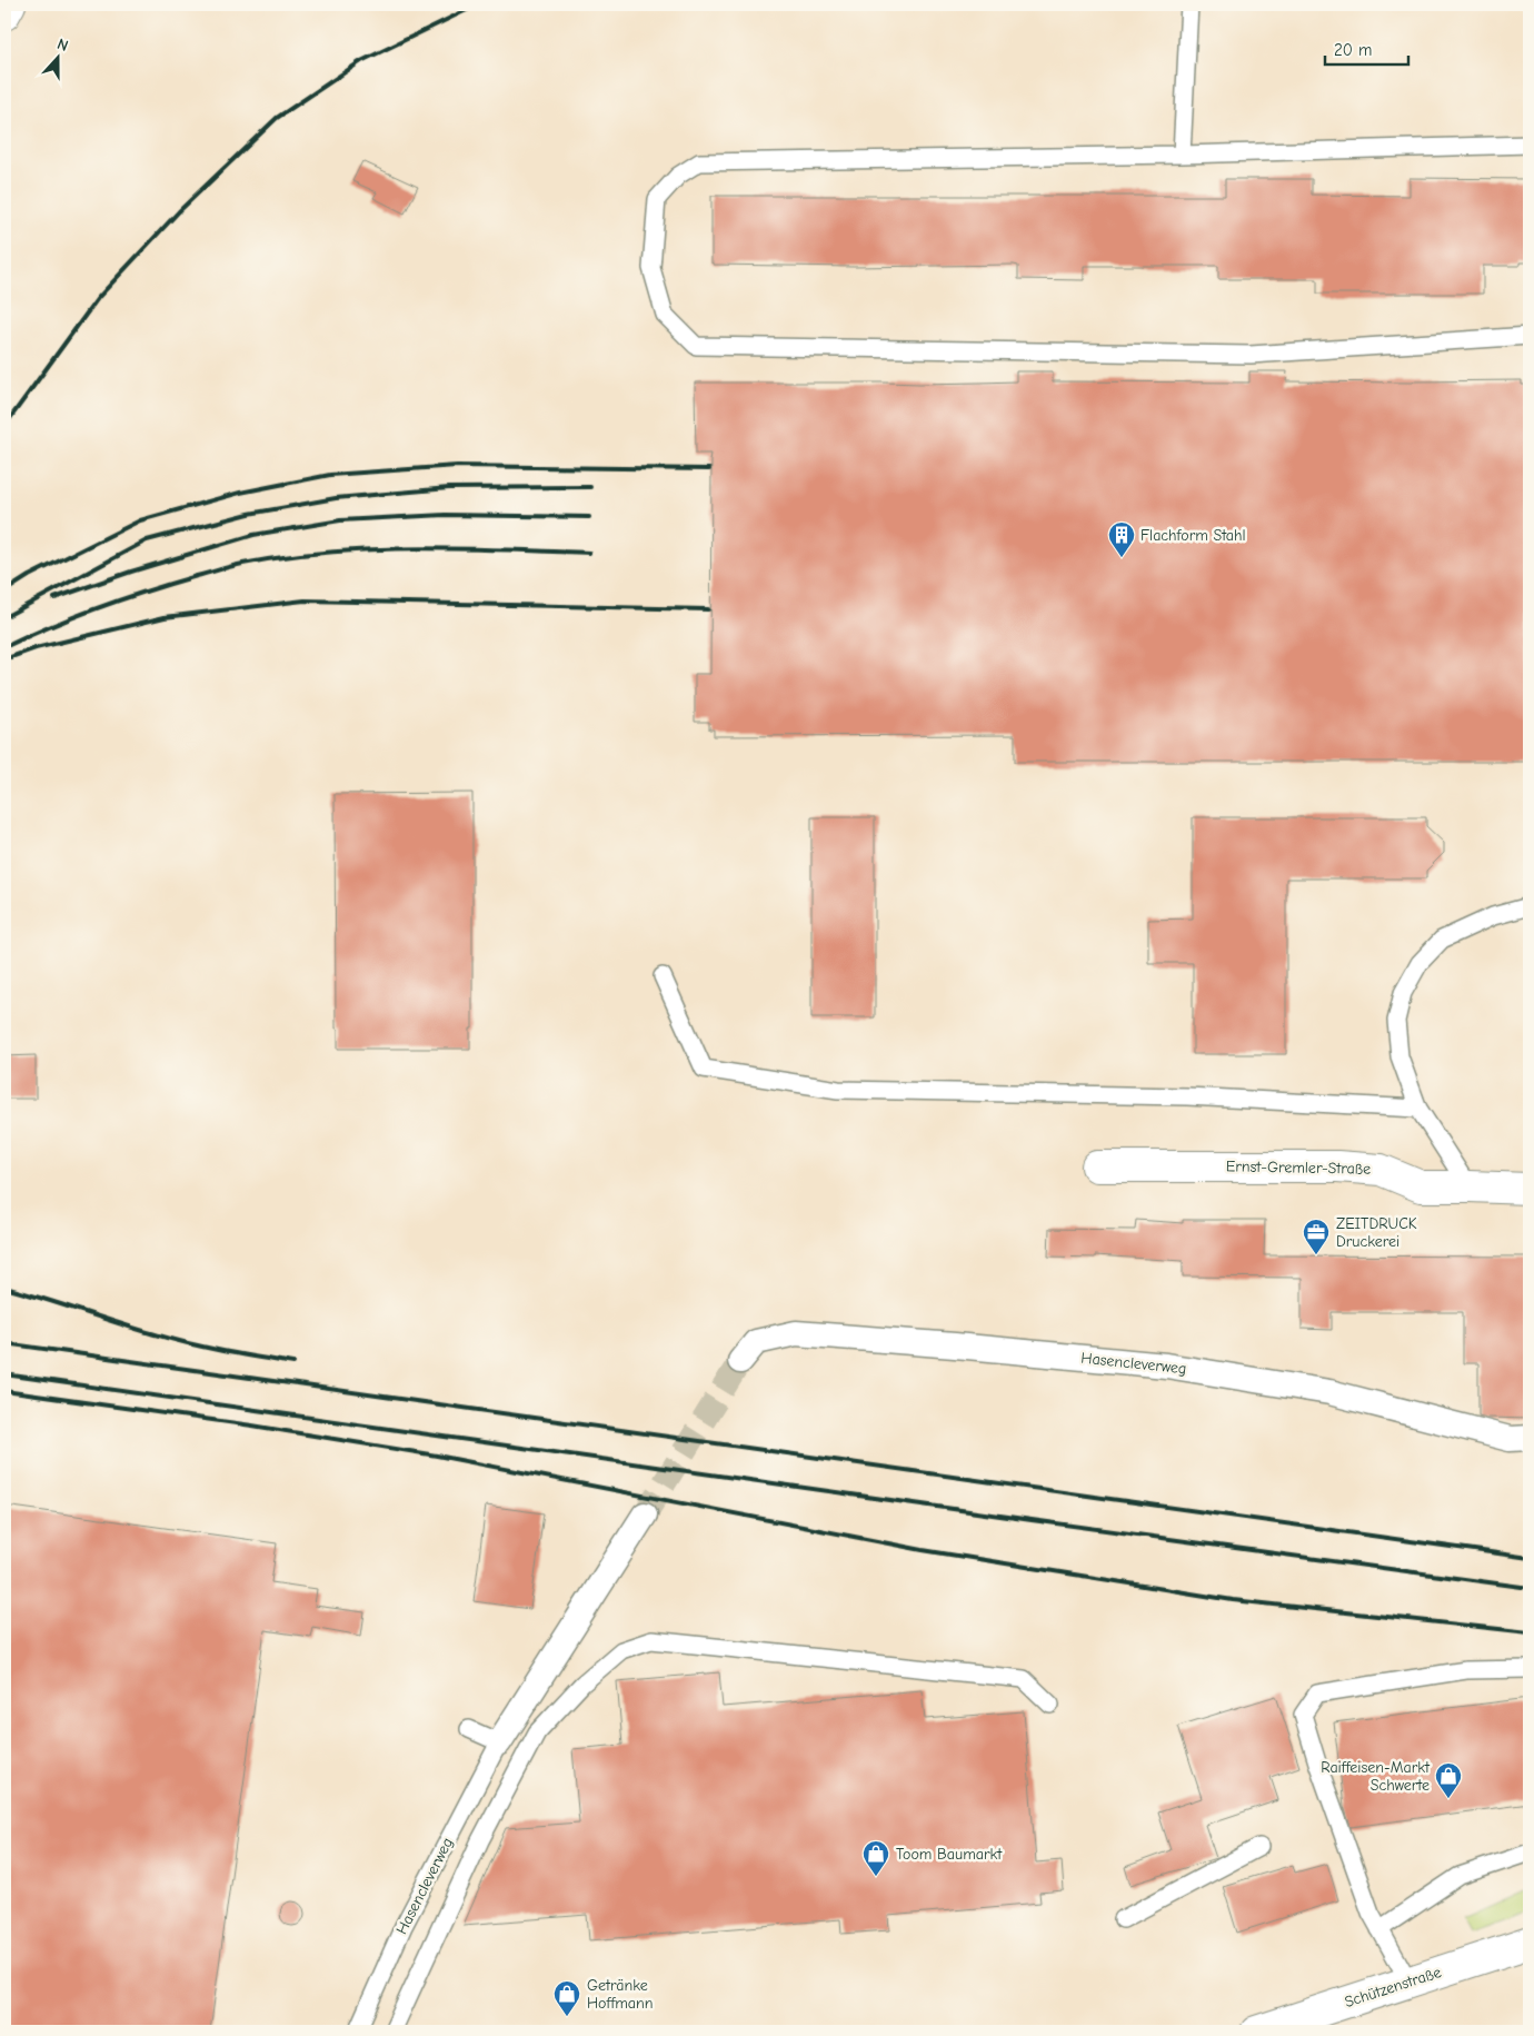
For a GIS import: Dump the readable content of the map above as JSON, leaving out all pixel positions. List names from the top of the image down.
{
  "streets": {
    "street": ["Ernst-Gremler-Straße", "Hasencleverweg", "Schützenstraße"]
  },
  "places": {
    "building": ["Flachform Stahl"],
    "office": ["ZEITDRUCK Druckerei"],
    "shop": ["Raiffeisen-Markt Schwerte", "Toom Baumarkt", "Getränke Hoffmann"]
  },
  "scale_bar": "20 m",
  "north": "top"
}
